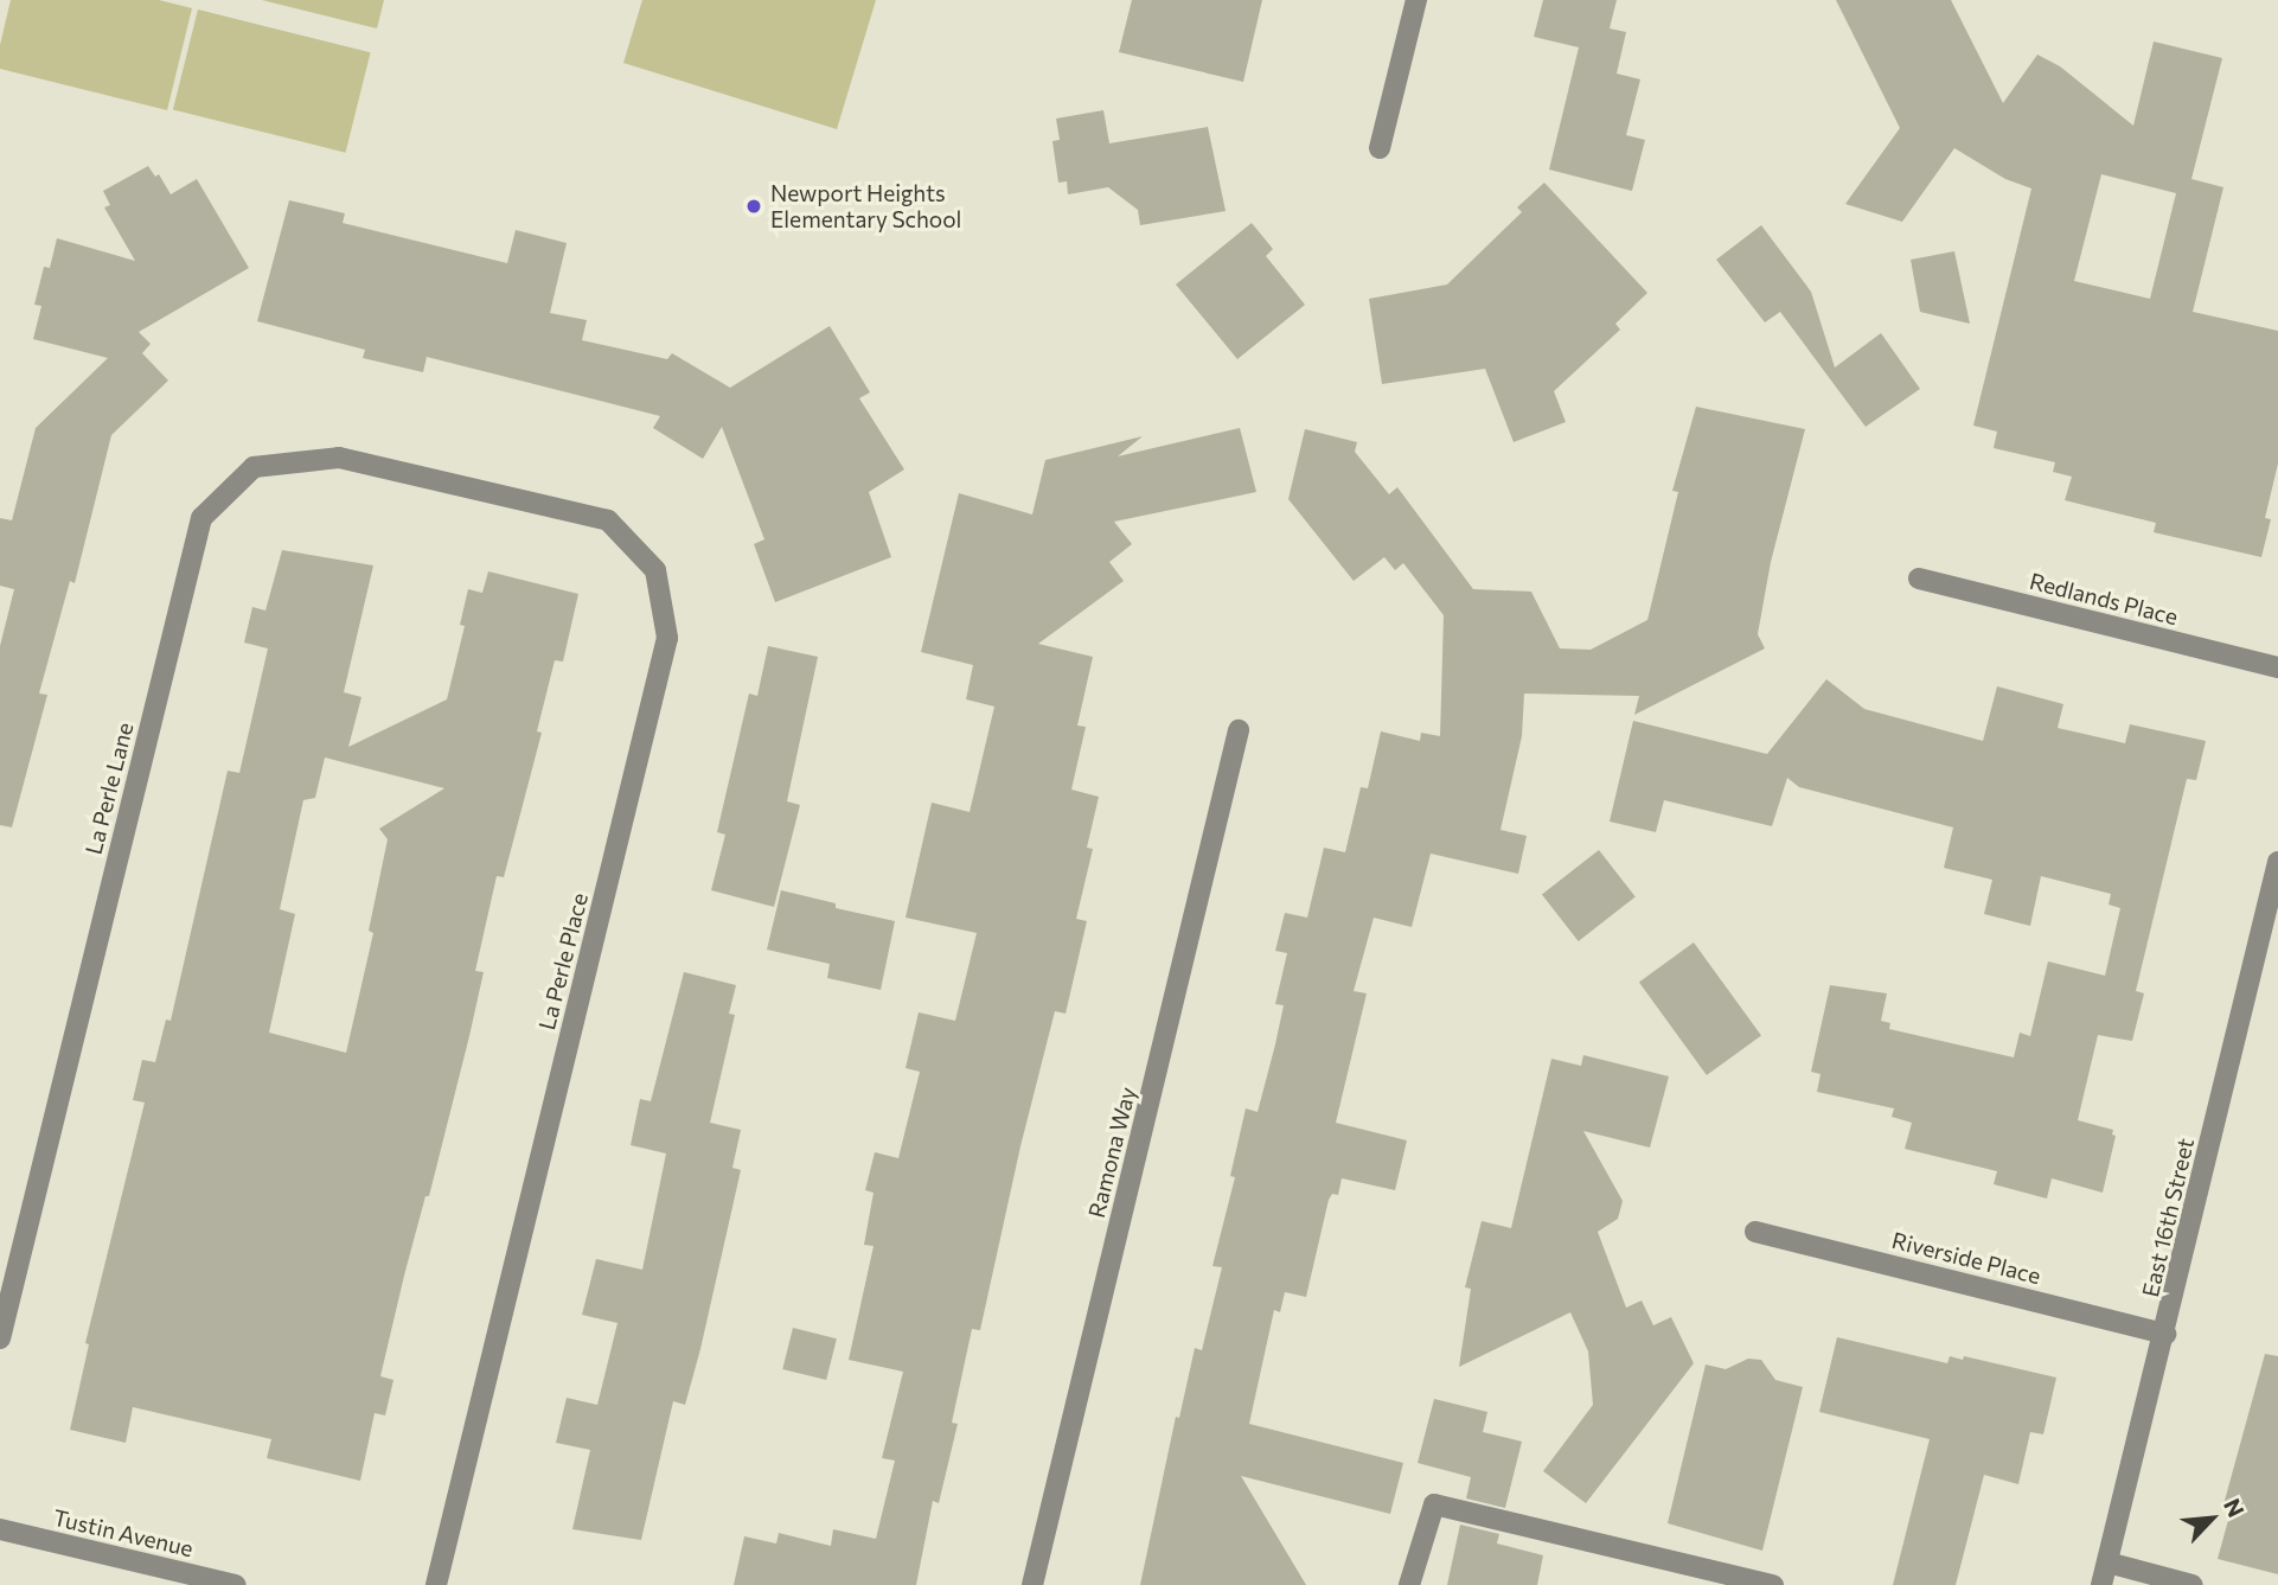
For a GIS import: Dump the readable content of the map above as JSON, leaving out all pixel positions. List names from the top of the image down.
{
  "streets": {
    "street": [
      "Redlands Place",
      "La Perle Lane",
      "La Perle Place",
      "Ramona Way",
      "East 16th Street",
      "Riverside Place",
      "Tustin Avenue"
    ]
  },
  "crossings": [
    ["La Perle Lane", "La Perle Place"],
    ["East 16th Street", "Riverside Place"]
  ],
  "places": ["Newport Heights Elementary School"],
  "north": "top right"
}
